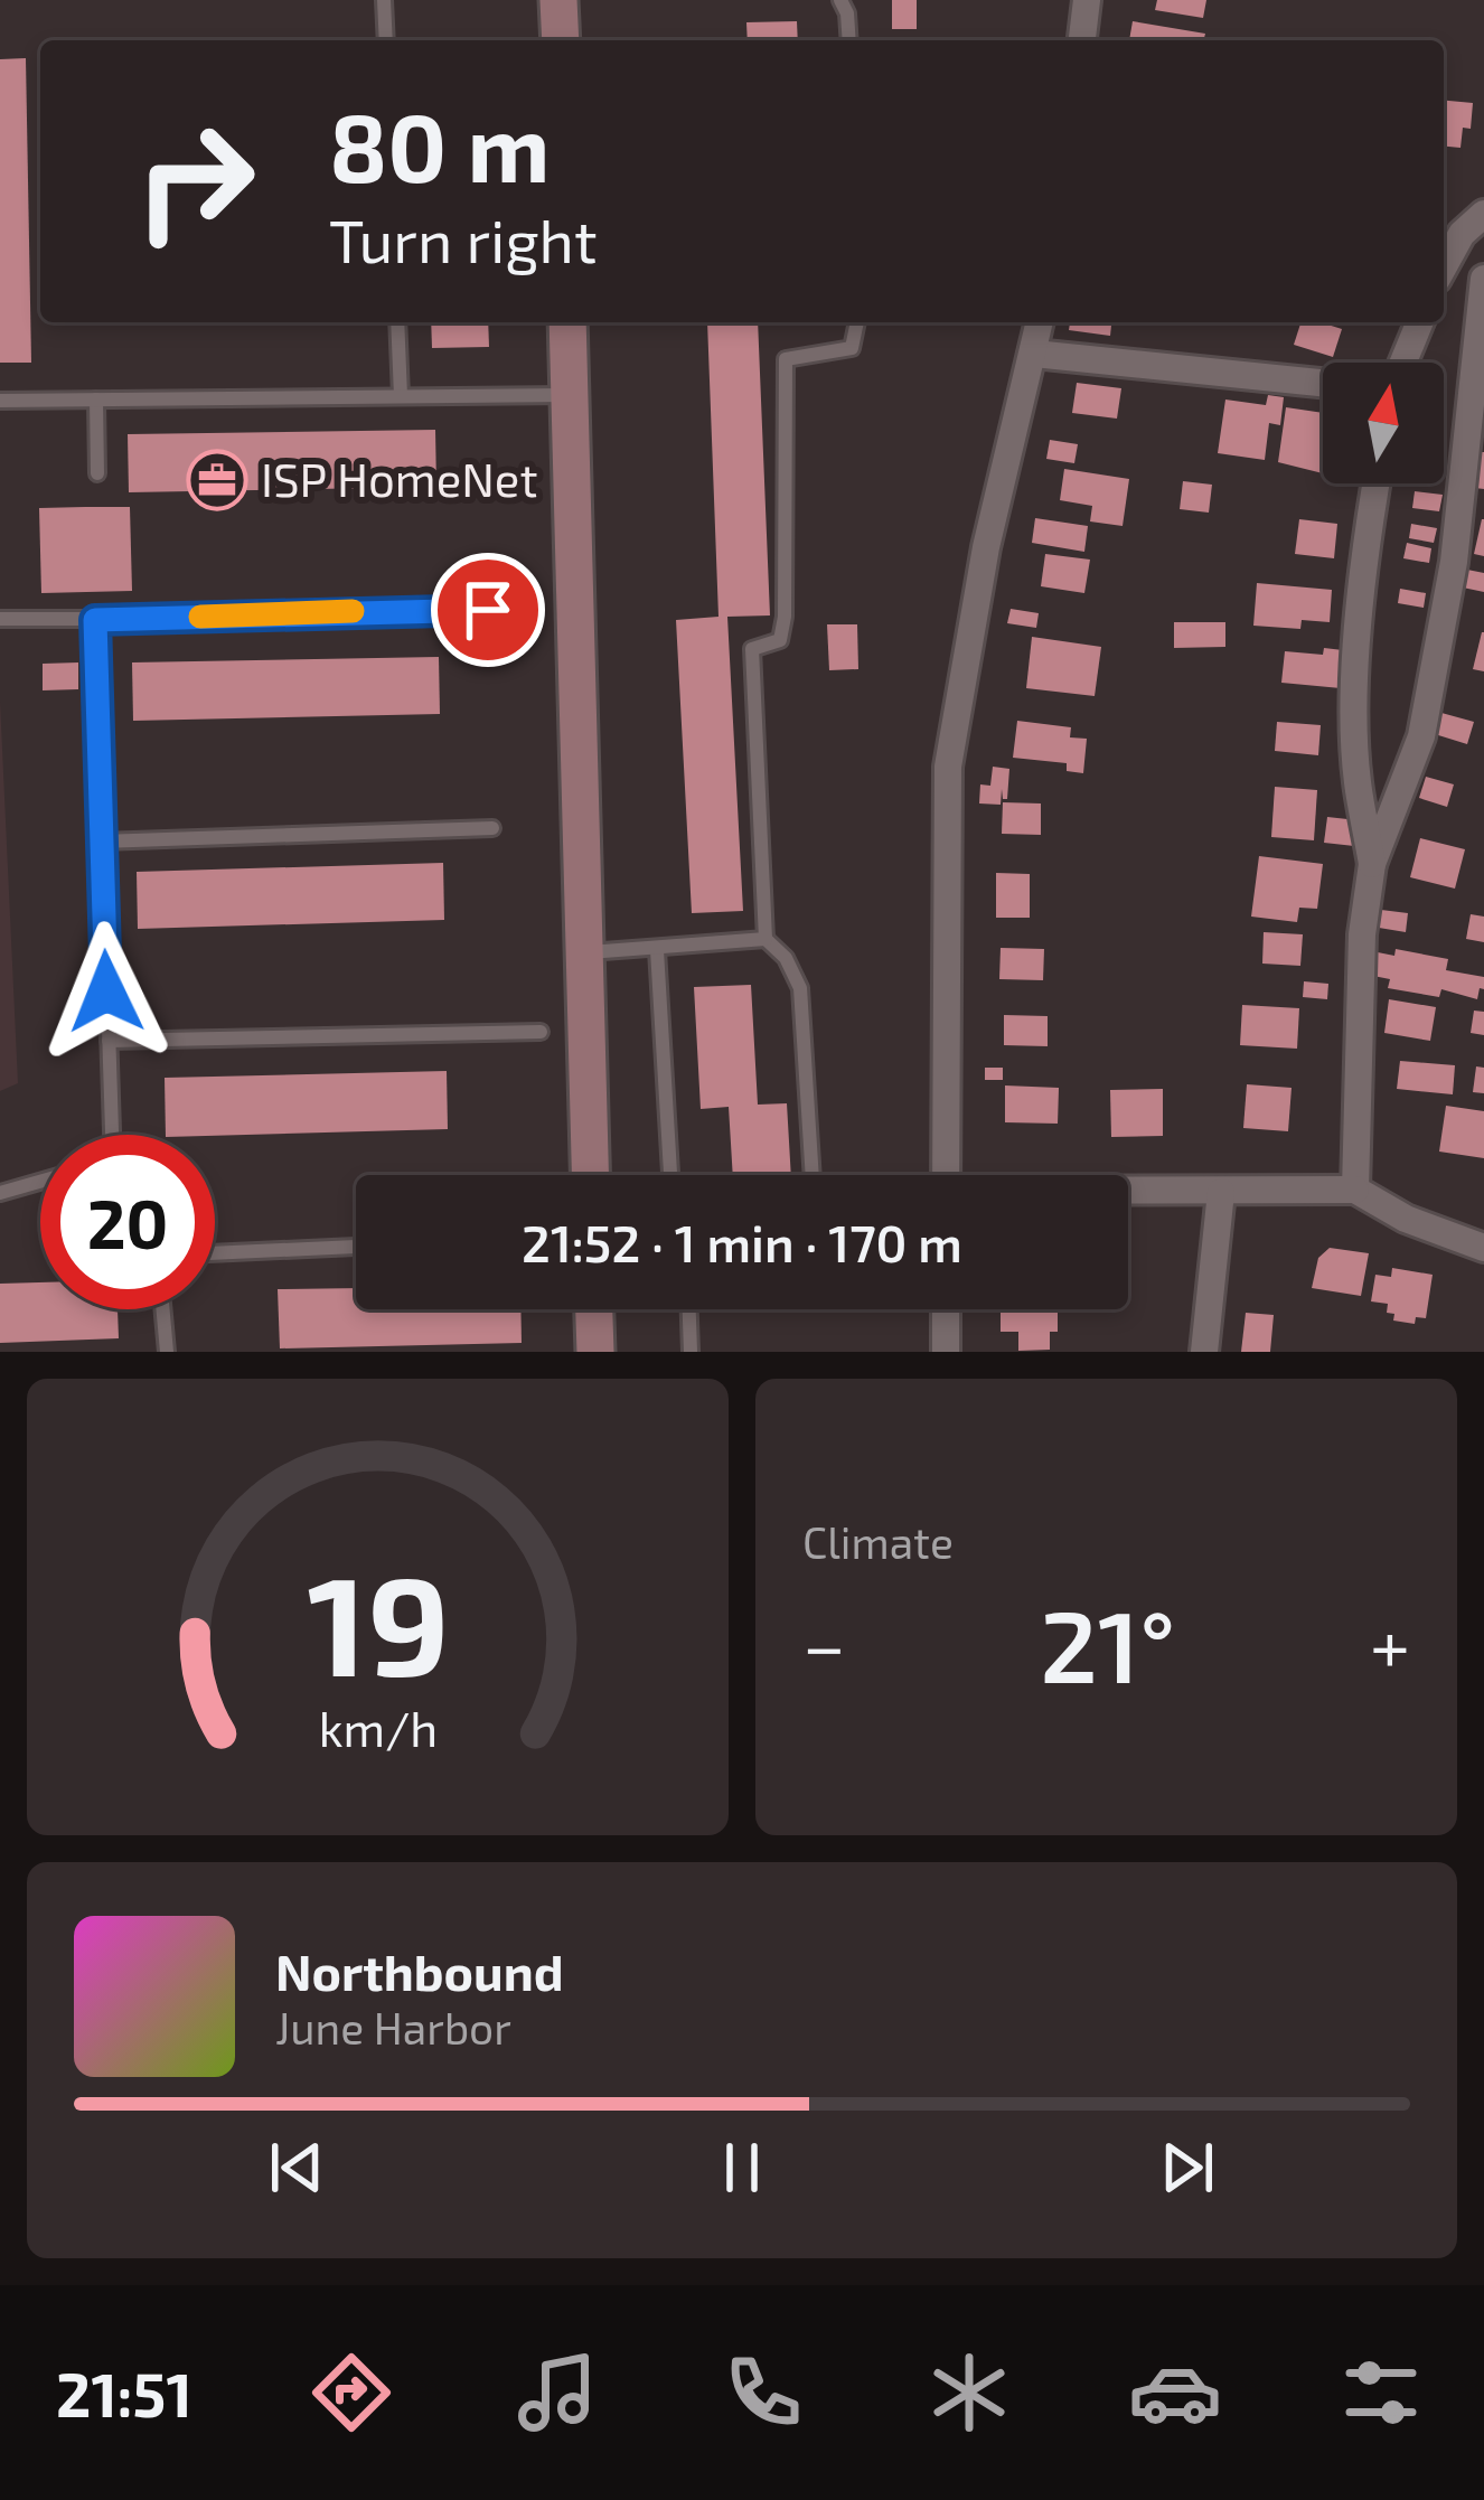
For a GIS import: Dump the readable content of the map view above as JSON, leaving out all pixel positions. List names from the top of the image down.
{
  "places": {
    "office": ["ISP HomeNet"]
  },
  "north": "top",
  "page": {
    "turn": ["80 m", "Turn right"],
    "limit": "20",
    "trip": "21:52 · 1 min · 170 m",
    "tile": "Climate",
    "heat": ["−", "21°", "+"],
    "song": ["Northbound", "June Harbor"],
    "tabs": "21:51",
    "gauge": ["19", "km/h"]
  }
}
